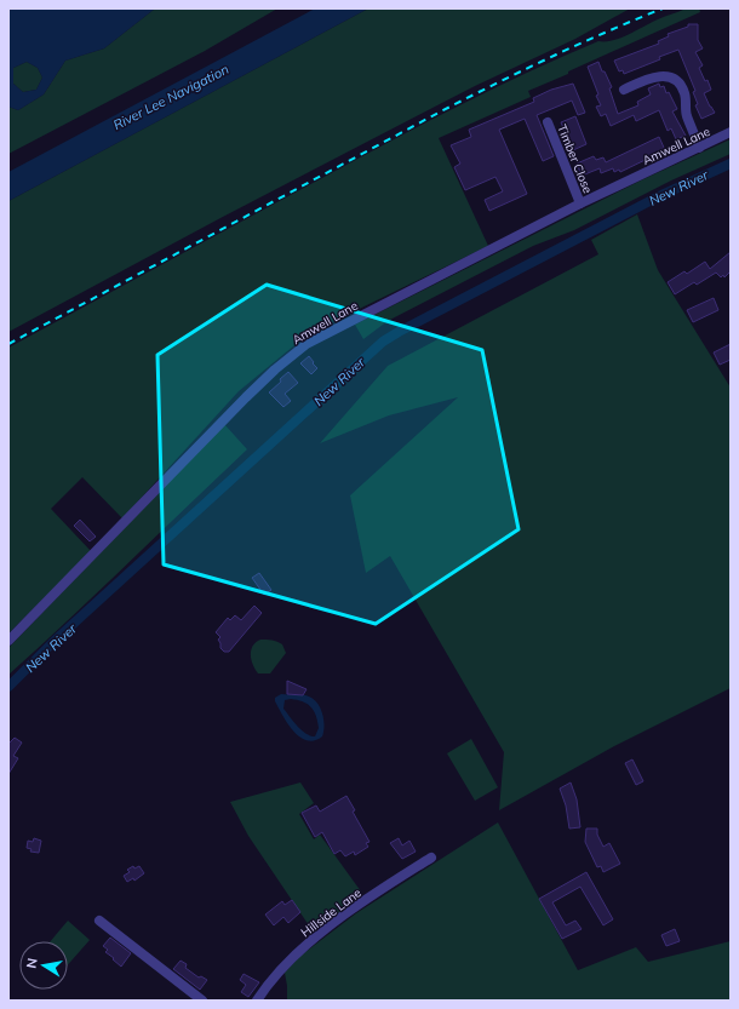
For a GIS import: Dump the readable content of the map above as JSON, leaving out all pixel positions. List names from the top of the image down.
{
  "streets": {
    "street": ["Amwell Lane", "Timber Close", "Hillside Lane"]
  },
  "crossings": [
    ["Amwell Lane", "Timber Close"]
  ],
  "water": ["River Lee Navigation", "New River"],
  "north": "left"
}
